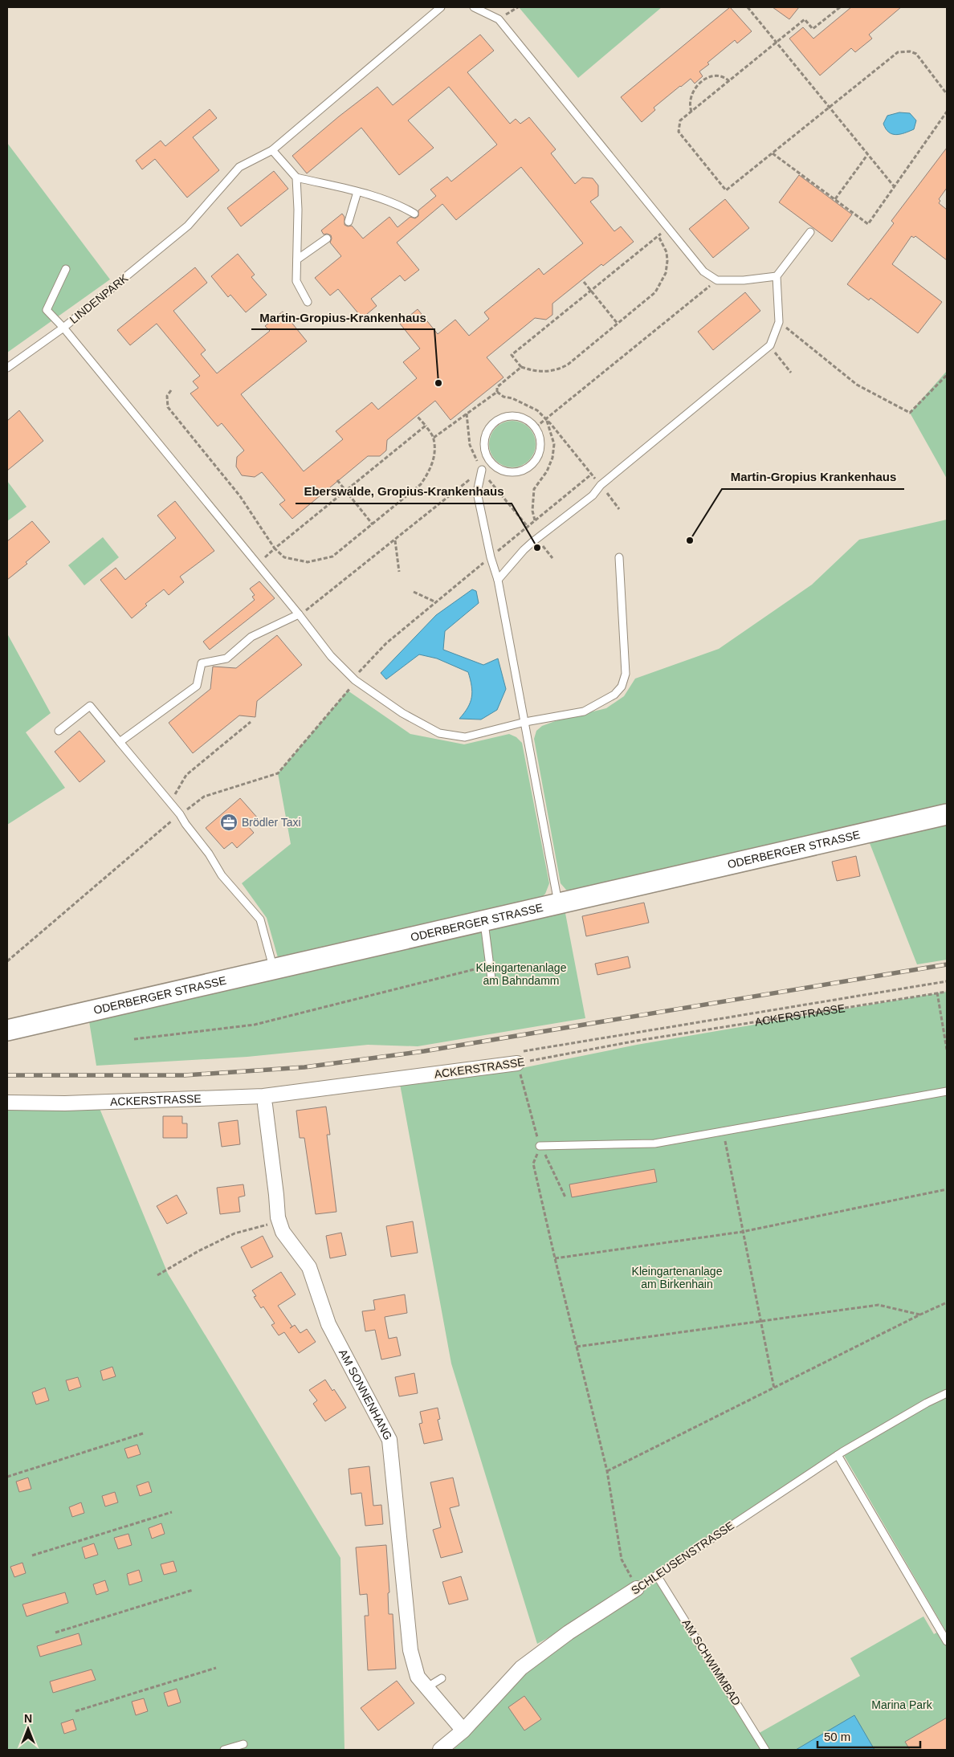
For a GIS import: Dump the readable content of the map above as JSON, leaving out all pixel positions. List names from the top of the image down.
{
  "streets": {
    "main road": ["ODERBERGER STRASSE"],
    "street": ["ACKERSTRASSE", "AM SONNENHANG", "SCHLEUSENSTRASSE"],
    "lane": ["LINDENPARK", "AM SCHWIMMBAD"]
  },
  "crossings": [
    ["AM SONNENHANG", "SCHLEUSENSTRASSE"],
    ["SCHLEUSENSTRASSE", "AM SCHWIMMBAD"]
  ],
  "parks": ["Kleingartenanlage am Bahndamm", "Kleingartenanlage am Birkenhain", "Marina Park"],
  "places": {
    "other": ["Martin-Gropius-Krankenhaus", "Martin-Gropius Krankenhaus", "Eberswalde, Gropius-Krankenhaus"],
    "office": ["Brödler Taxi"]
  },
  "scale_bar": "50 m",
  "north": "top"
}
